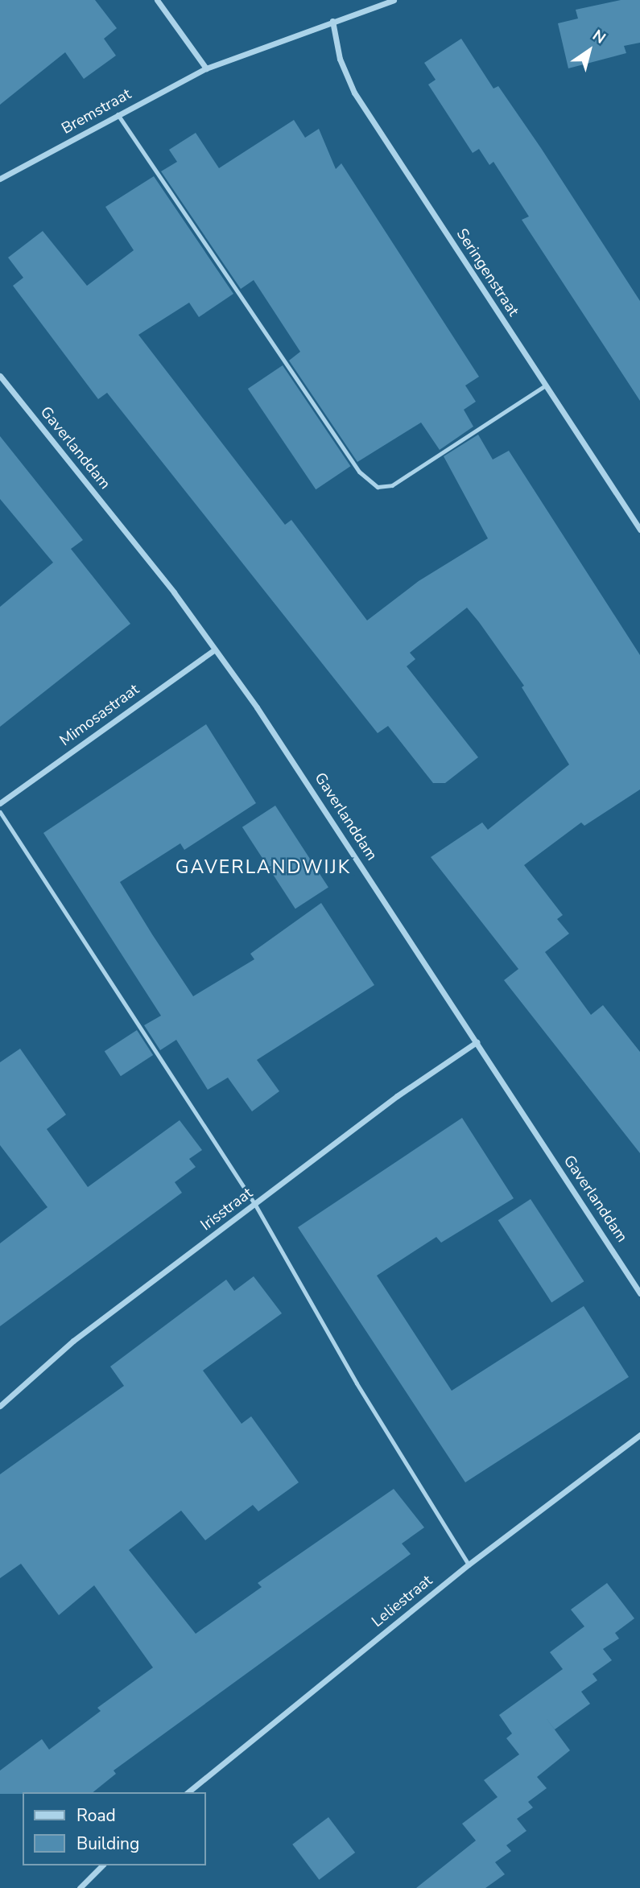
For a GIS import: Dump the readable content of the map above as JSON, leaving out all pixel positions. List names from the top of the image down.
{
  "streets": {
    "street": [
      "Bremstraat",
      "Seringenstraat",
      "Gaverlanddam",
      "Mimosastraat",
      "Irisstraat",
      "Leliestraat"
    ]
  },
  "crossings": [
    ["Bremstraat", "Seringenstraat"],
    ["Gaverlanddam", "Mimosastraat"],
    ["Gaverlanddam", "Irisstraat"]
  ],
  "districts": ["GAVERLANDWIJK"],
  "legend": ["Road", "Building"],
  "north": "top right"
}
